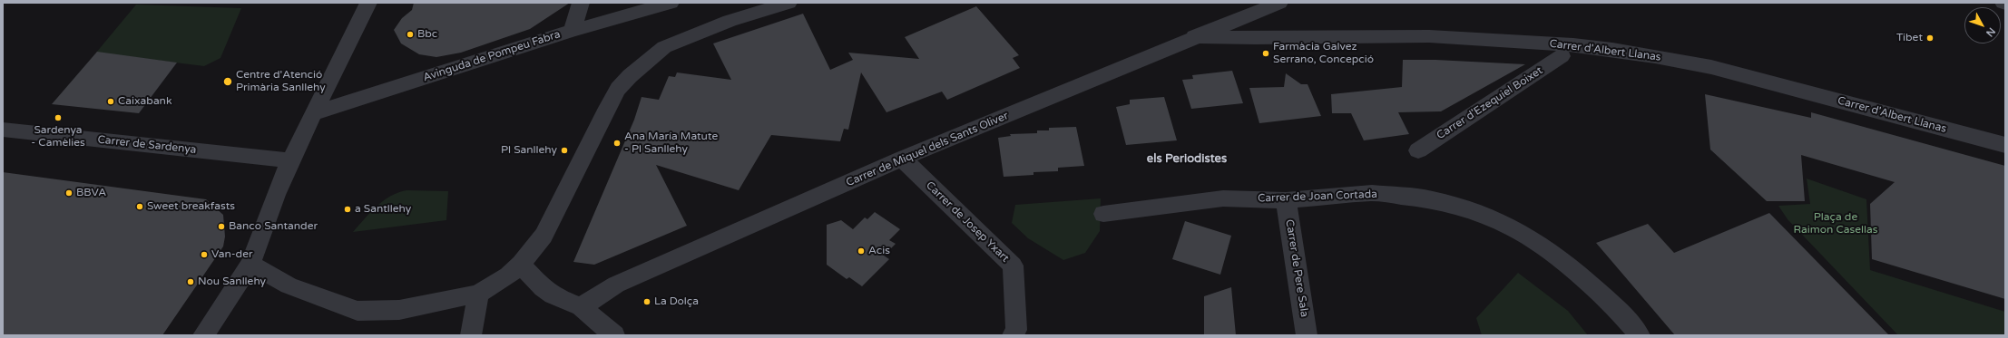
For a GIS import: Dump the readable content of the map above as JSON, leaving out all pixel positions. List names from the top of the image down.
{
  "streets": {
    "street": [
      "Carrer d'Albert Llanas",
      "Avinguda de Pompeu Fabra",
      "Carrer d'Ezequiel Boixet",
      "Carrer de Sardenya",
      "Carrer de Miquel dels Sants Oliver",
      "Carrer de Joan Cortada",
      "Carrer de Josep Yxart",
      "Carrer de Pere Sala"
    ]
  },
  "crossings": [
    ["Carrer d'Albert Llanas", "Carrer de Miquel dels Sants Oliver"],
    ["Carrer de Miquel dels Sants Oliver", "Carrer de Josep Yxart"],
    ["Carrer de Joan Cortada", "Carrer de Pere Sala"]
  ],
  "districts": ["els Periodistes"],
  "parks": ["Plaça de Raimon Casellas"],
  "places": [
    "Bbc",
    "Tibet",
    "Farmàcia Galvez Serrano, Concepció",
    "Centre d'Atenció Primària Sanllehy",
    "Caixabank",
    "Sardenya - Camèlies",
    "Ana María Matute - Pl Sanllehy",
    "Pl Sanllehy",
    "BBVA",
    "Sweet breakfasts",
    "a Santllehy",
    "Banco Santander",
    "Acis",
    "Van-der",
    "Nou Sanllehy",
    "La Dolça"
  ],
  "north": "bottom right"
}
